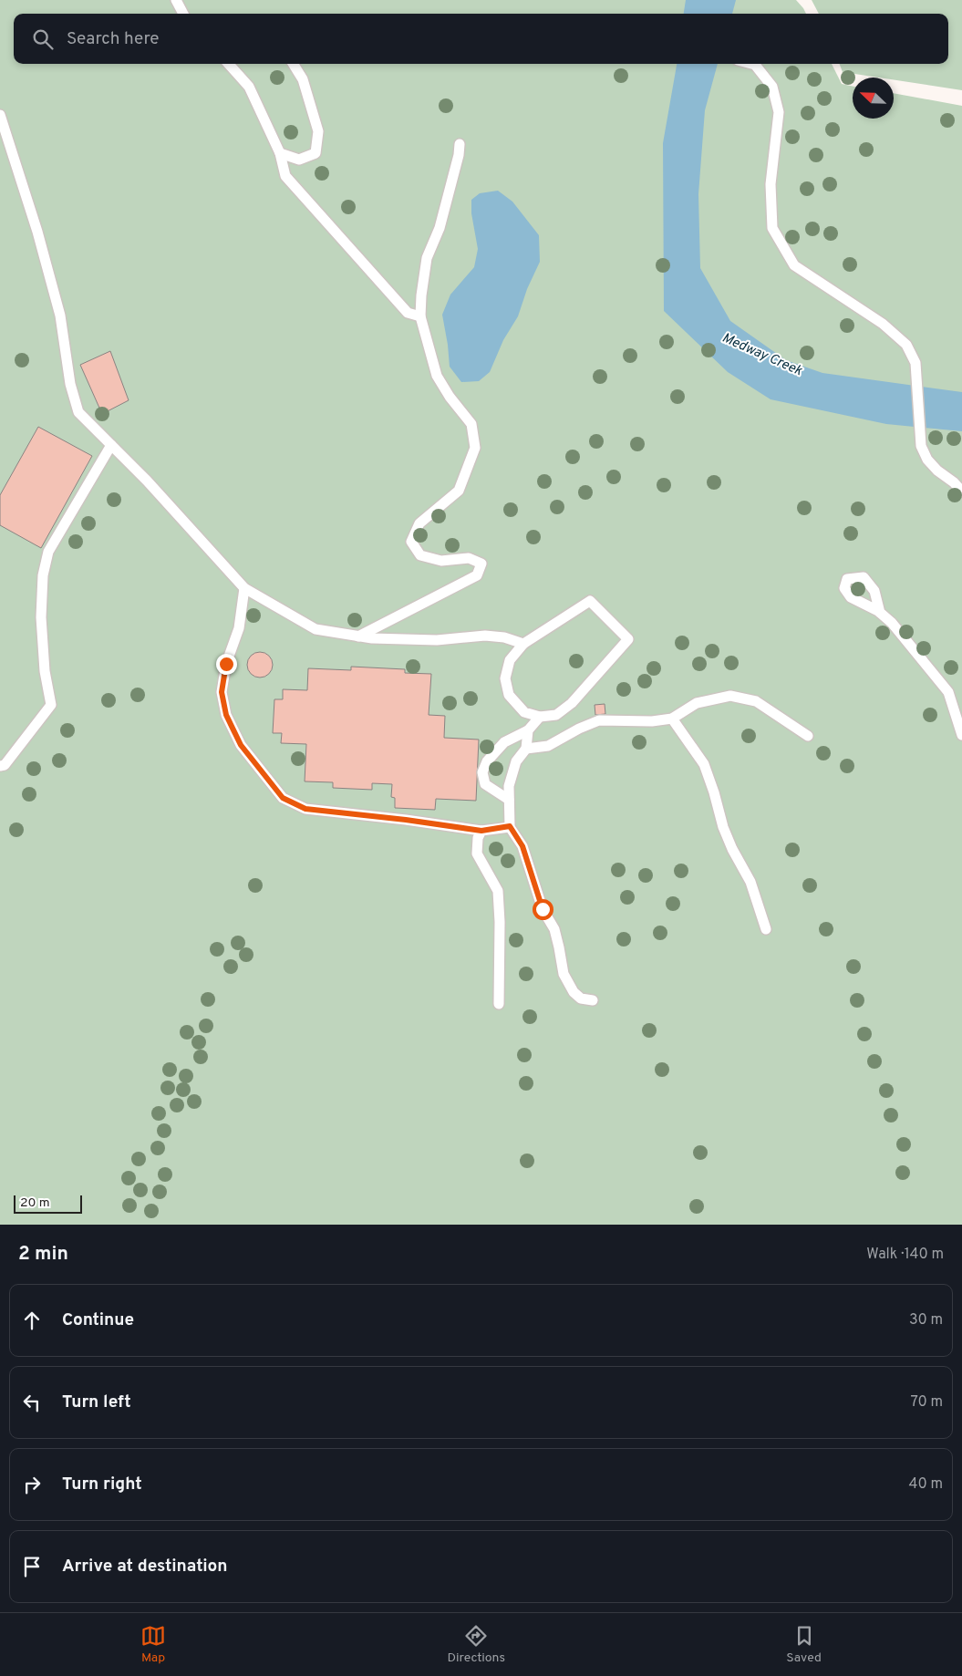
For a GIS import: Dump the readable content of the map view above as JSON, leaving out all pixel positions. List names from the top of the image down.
{
  "water": ["Medway Creek"],
  "scale_bar": "20 m",
  "north": "top left",
  "page": {
    "search": "Search here",
    "scale": "20 m",
    "heading": ["2 min", "Walk · 140 m"],
    "list": [
      ["Continue", "30 m"],
      ["Turn left", "70 m"],
      ["Turn right", "40 m"],
      "Arrive at destination"
    ],
    "nav": ["Map", "Directions", "Saved"]
  }
}
